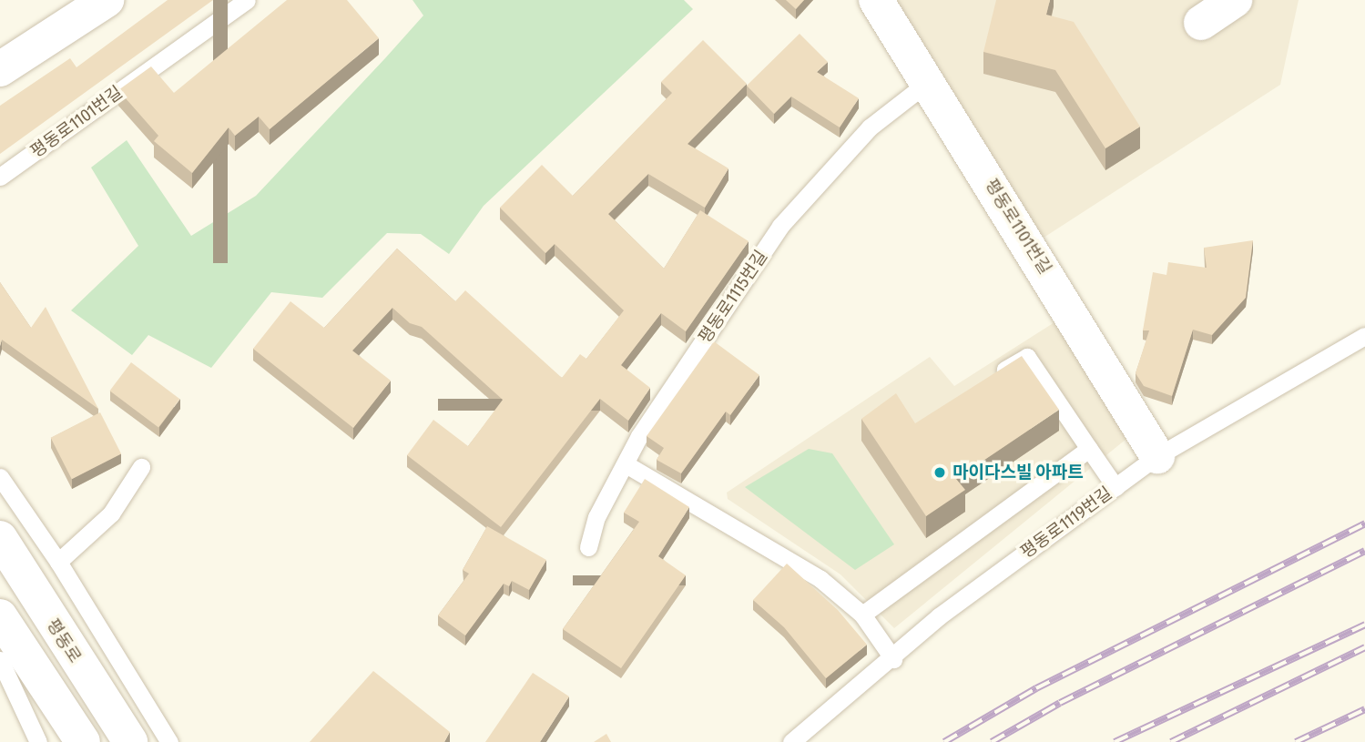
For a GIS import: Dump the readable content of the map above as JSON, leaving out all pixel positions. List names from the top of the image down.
{
  "streets": {
    "street": ["평동로1101번길", "평동로"],
    "lane": ["평동로1115번길", "평동로1119번길"]
  },
  "crossings": [
    ["평동로1101번길", "평동로1115번길"],
    ["평동로1101번길", "평동로1119번길"]
  ],
  "places": ["마이다스빌 아파트"]
}
